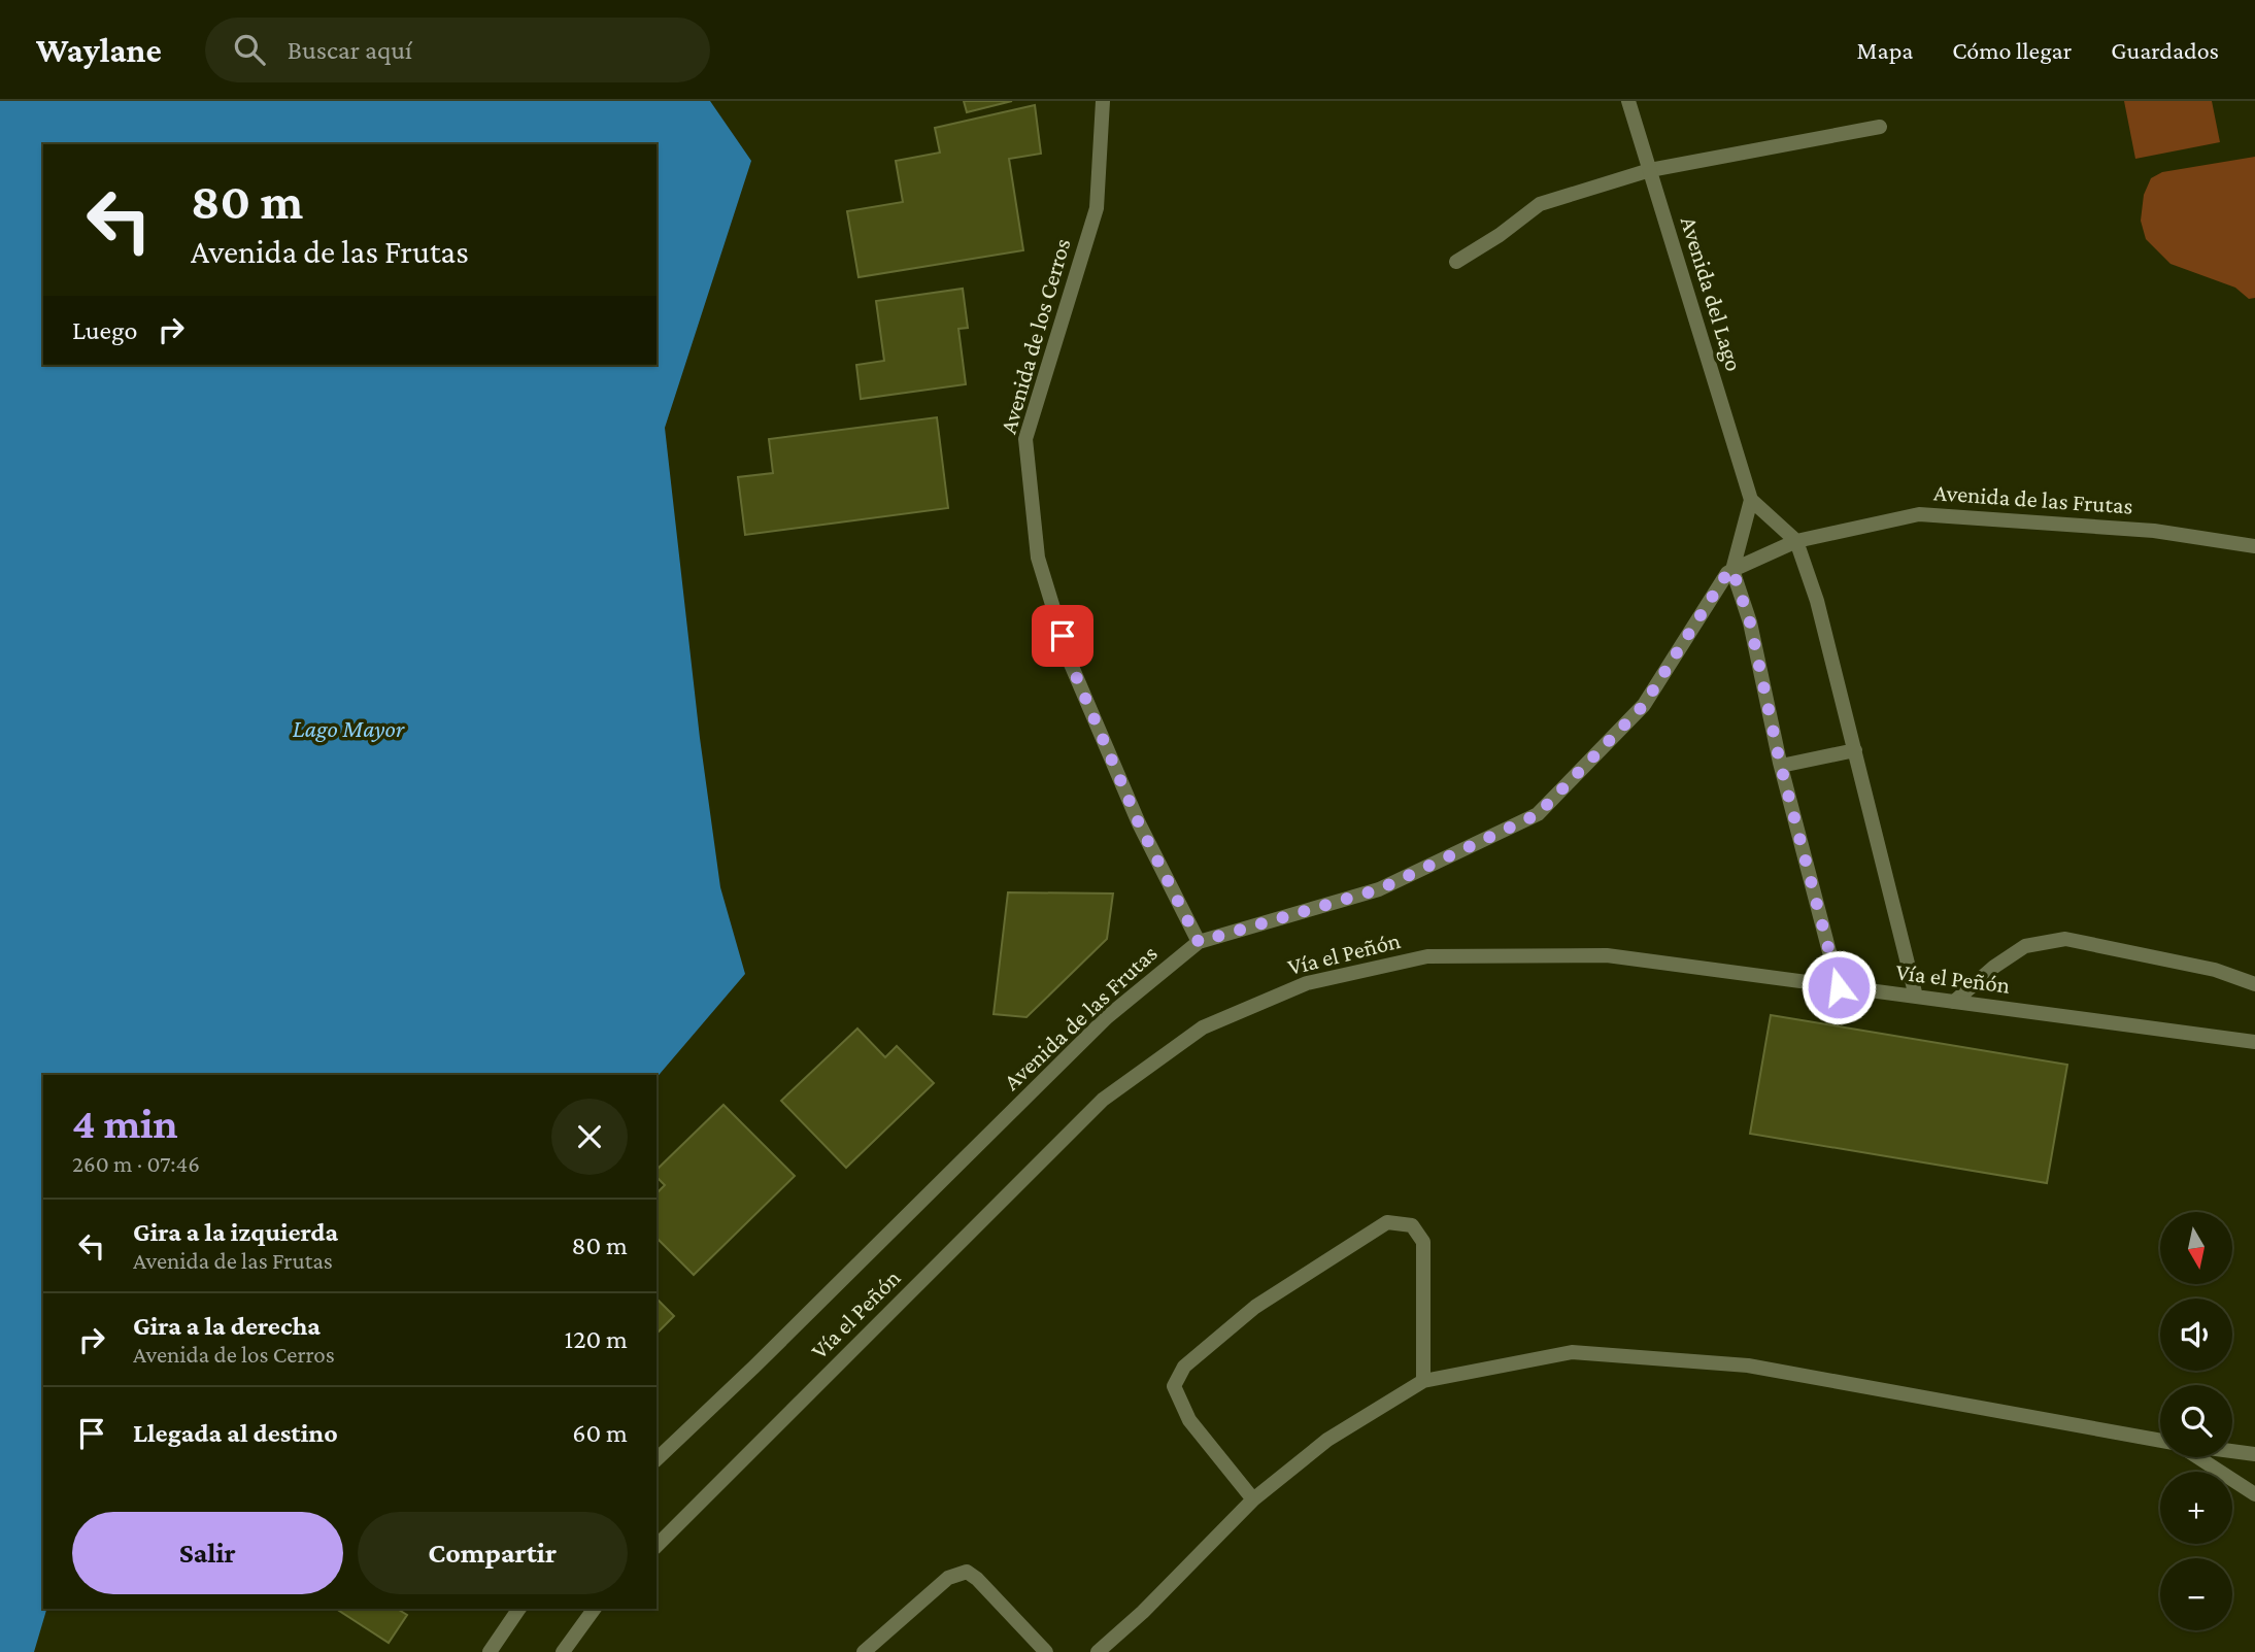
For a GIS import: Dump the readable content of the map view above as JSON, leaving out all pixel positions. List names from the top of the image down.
{
  "streets": {
    "street": [
      "Avenida del Lago",
      "Avenida de los Cerros",
      "Avenida de las Frutas",
      "Vía el Peñón"
    ]
  },
  "crossings": [
    ["Avenida de los Cerros", "Avenida de las Frutas"]
  ],
  "water": ["Lago Mayor"],
  "north": "bottom",
  "page": {
    "header": "Waylane",
    "search": "Buscar aquí",
    "nav": ["Mapa", "Cómo llegar", "Guardados"],
    "turn": ["80 m", "Avenida de las Frutas"],
    "then": "Luego",
    "heading": ["4 min", "260 m · 07:46"],
    "list": [
      {
        "name": "Gira a la izquierda",
        "note": "Avenida de las Frutas",
        "value": "80 m"
      },
      {
        "name": "Gira a la derecha",
        "note": "Avenida de los Cerros",
        "value": "120 m"
      },
      {
        "name": "Llegada al destino",
        "value": "60 m"
      }
    ],
    "map_buttons": ["+", "−"],
    "buttons": ["Salir", "Compartir"]
  }
}
